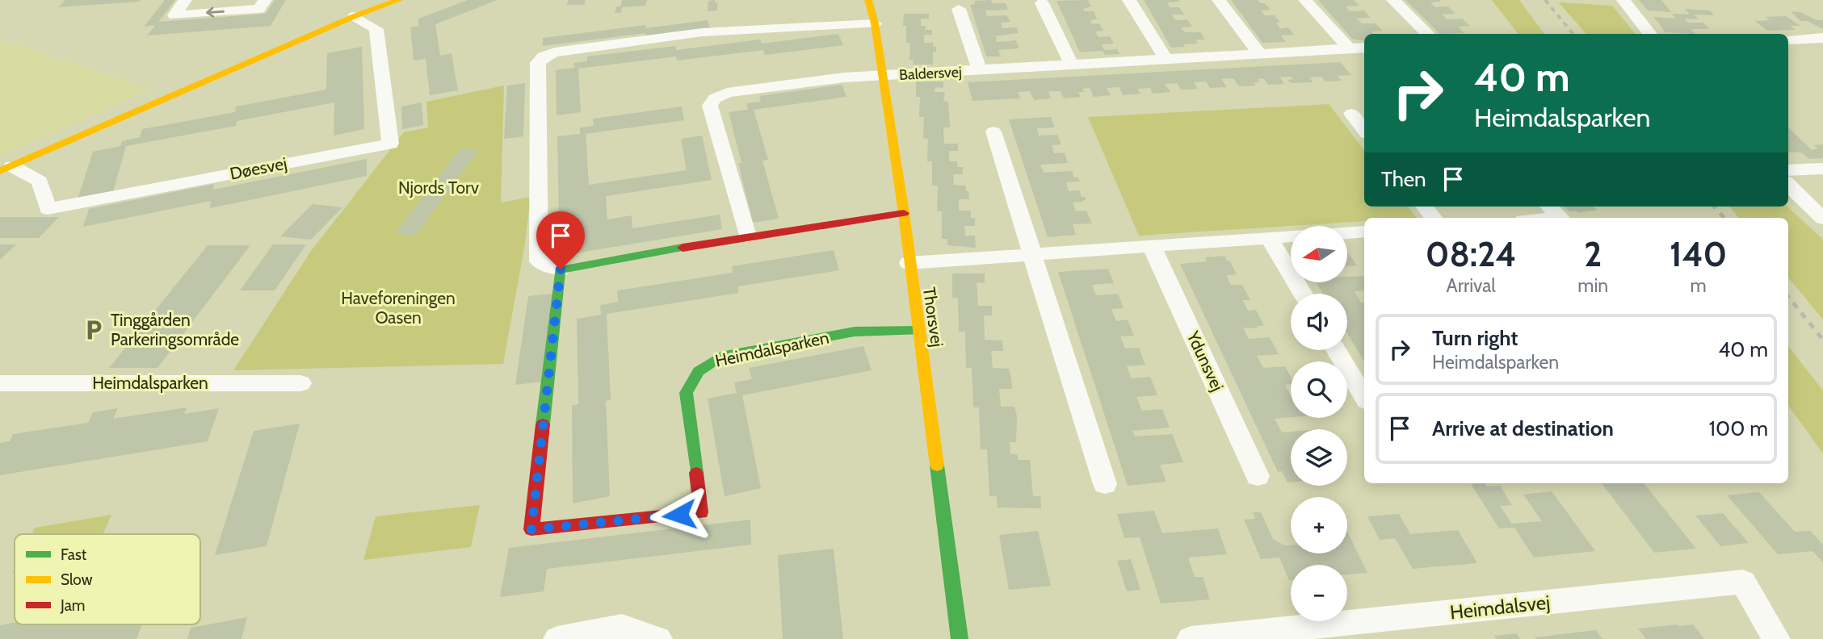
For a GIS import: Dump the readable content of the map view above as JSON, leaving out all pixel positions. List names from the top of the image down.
{
  "streets": {
    "street": [
      "Baldersvej",
      "Døesvej",
      "Thorsvej",
      "Heimdalsparken",
      "Ydunsvej",
      "Heimdalsvej"
    ]
  },
  "crossings": [
    ["Baldersvej", "Thorsvej"],
    ["Thorsvej", "Heimdalsparken"]
  ],
  "parks": ["Njords Torv", "Haveforeningen Oasen"],
  "places": {
    "parking": ["Tinggården Parkeringsområde"]
  },
  "legend": ["Fast", "Slow", "Jam"],
  "north": "left",
  "page": {
    "turn": ["40 m", "Heimdalsparken"],
    "then": "Then",
    "eta": [
      "08:24",
      "Arrival",
      "2",
      "min",
      "140",
      "m"
    ],
    "map_buttons": ["+", "−"],
    "list": [
      {
        "name": "Turn right",
        "note": "Heimdalsparken",
        "value": "40 m"
      },
      {
        "name": "Arrive at destination",
        "value": "100 m"
      }
    ]
  }
}
